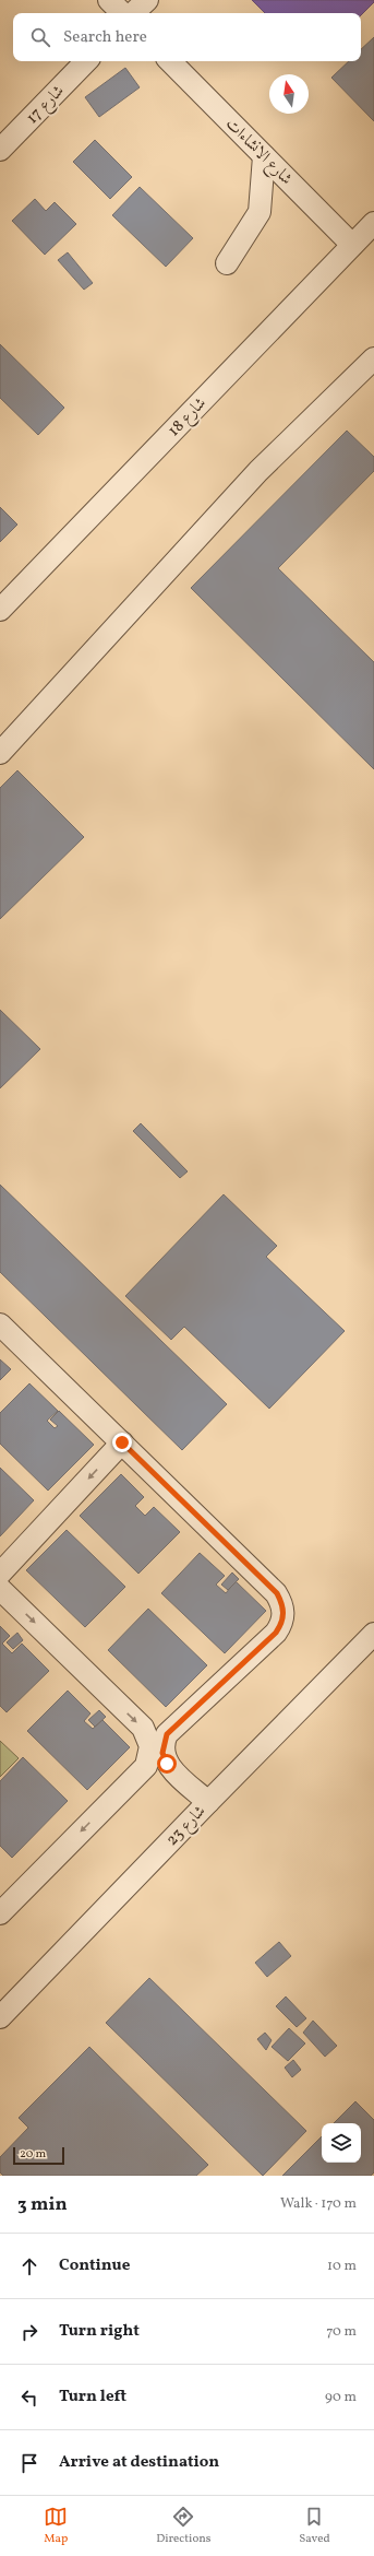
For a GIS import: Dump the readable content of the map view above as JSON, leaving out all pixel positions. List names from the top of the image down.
{
  "streets": {
    "street": [
      "شارع 17",
      "شارع الانشاءات",
      "شارع 18",
      "شارع 23"
    ]
  },
  "crossings": [
    ["شارع الانشاءات", "شارع 18"]
  ],
  "scale_bar": "20 m",
  "north": "top",
  "page": {
    "search": "Search here",
    "scale": "20 m",
    "heading": ["3 min", "Walk · 170 m"],
    "list": [
      ["Continue", "10 m"],
      ["Turn right", "70 m"],
      ["Turn left", "90 m"],
      "Arrive at destination"
    ],
    "nav": ["Map", "Directions", "Saved"]
  }
}
